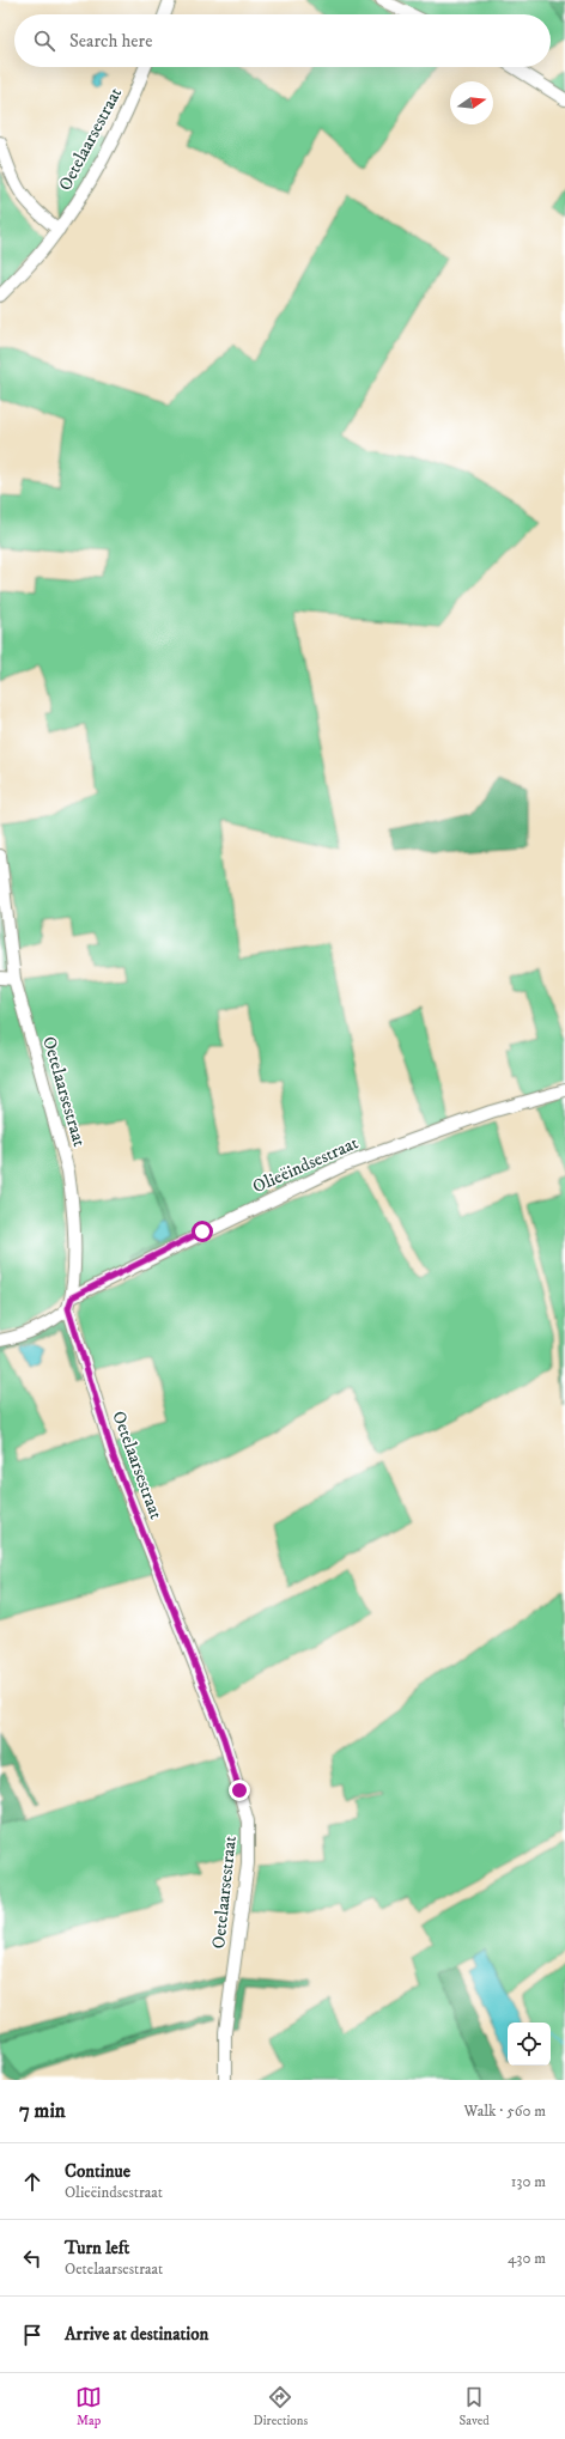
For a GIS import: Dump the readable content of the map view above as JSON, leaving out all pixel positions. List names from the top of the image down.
{
  "streets": {
    "street": ["Oetelaarsestraat", "Olieëindsestraat"]
  },
  "crossings": [
    ["Oetelaarsestraat", "Olieëindsestraat"]
  ],
  "north": "right",
  "page": {
    "search": "Search here",
    "heading": ["7 min", "Walk · 560 m"],
    "list": [
      ["Continue", "Olieëindsestraat", "130 m"],
      ["Turn left", "Oetelaarsestraat", "430 m"],
      "Arrive at destination"
    ],
    "nav": ["Map", "Directions", "Saved"]
  }
}
